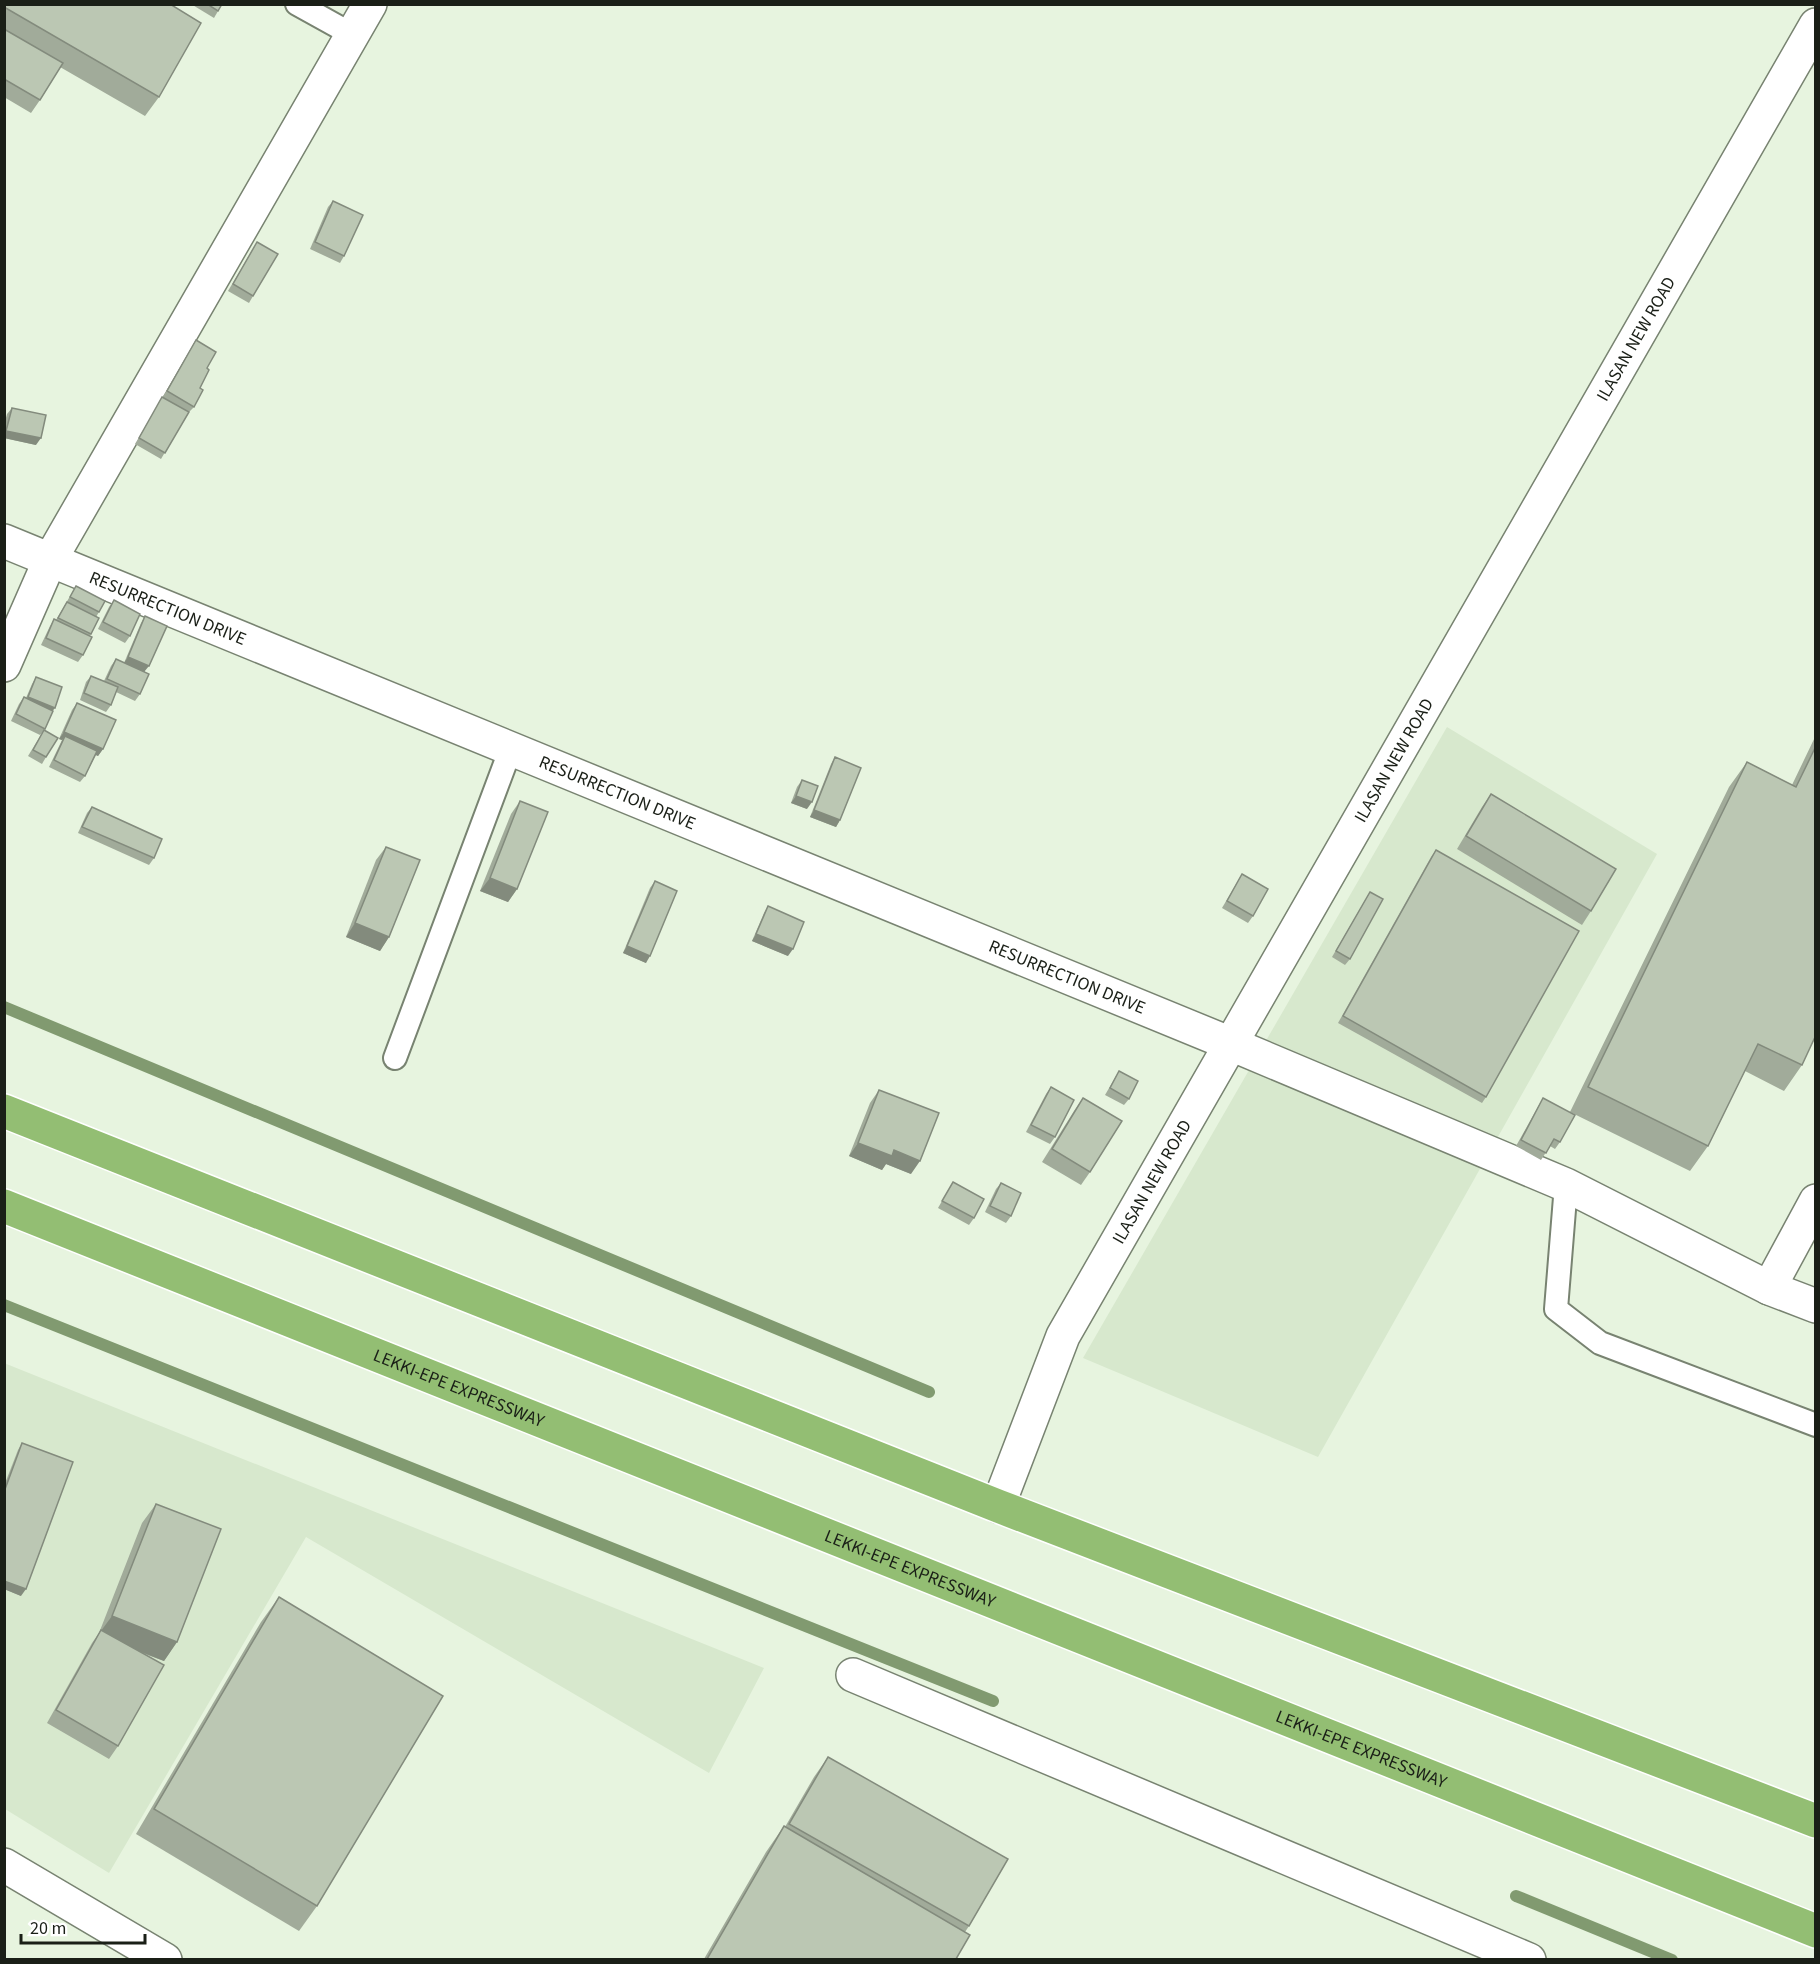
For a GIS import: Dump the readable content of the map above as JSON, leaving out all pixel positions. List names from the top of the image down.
{
  "streets": {
    "highway": ["LEKKI-EPE EXPRESSWAY"],
    "street": ["ILASAN NEW ROAD", "RESURRECTION DRIVE"]
  },
  "crossings": [
    ["ILASAN NEW ROAD", "RESURRECTION DRIVE"]
  ],
  "scale_bar": "20 m"
}
